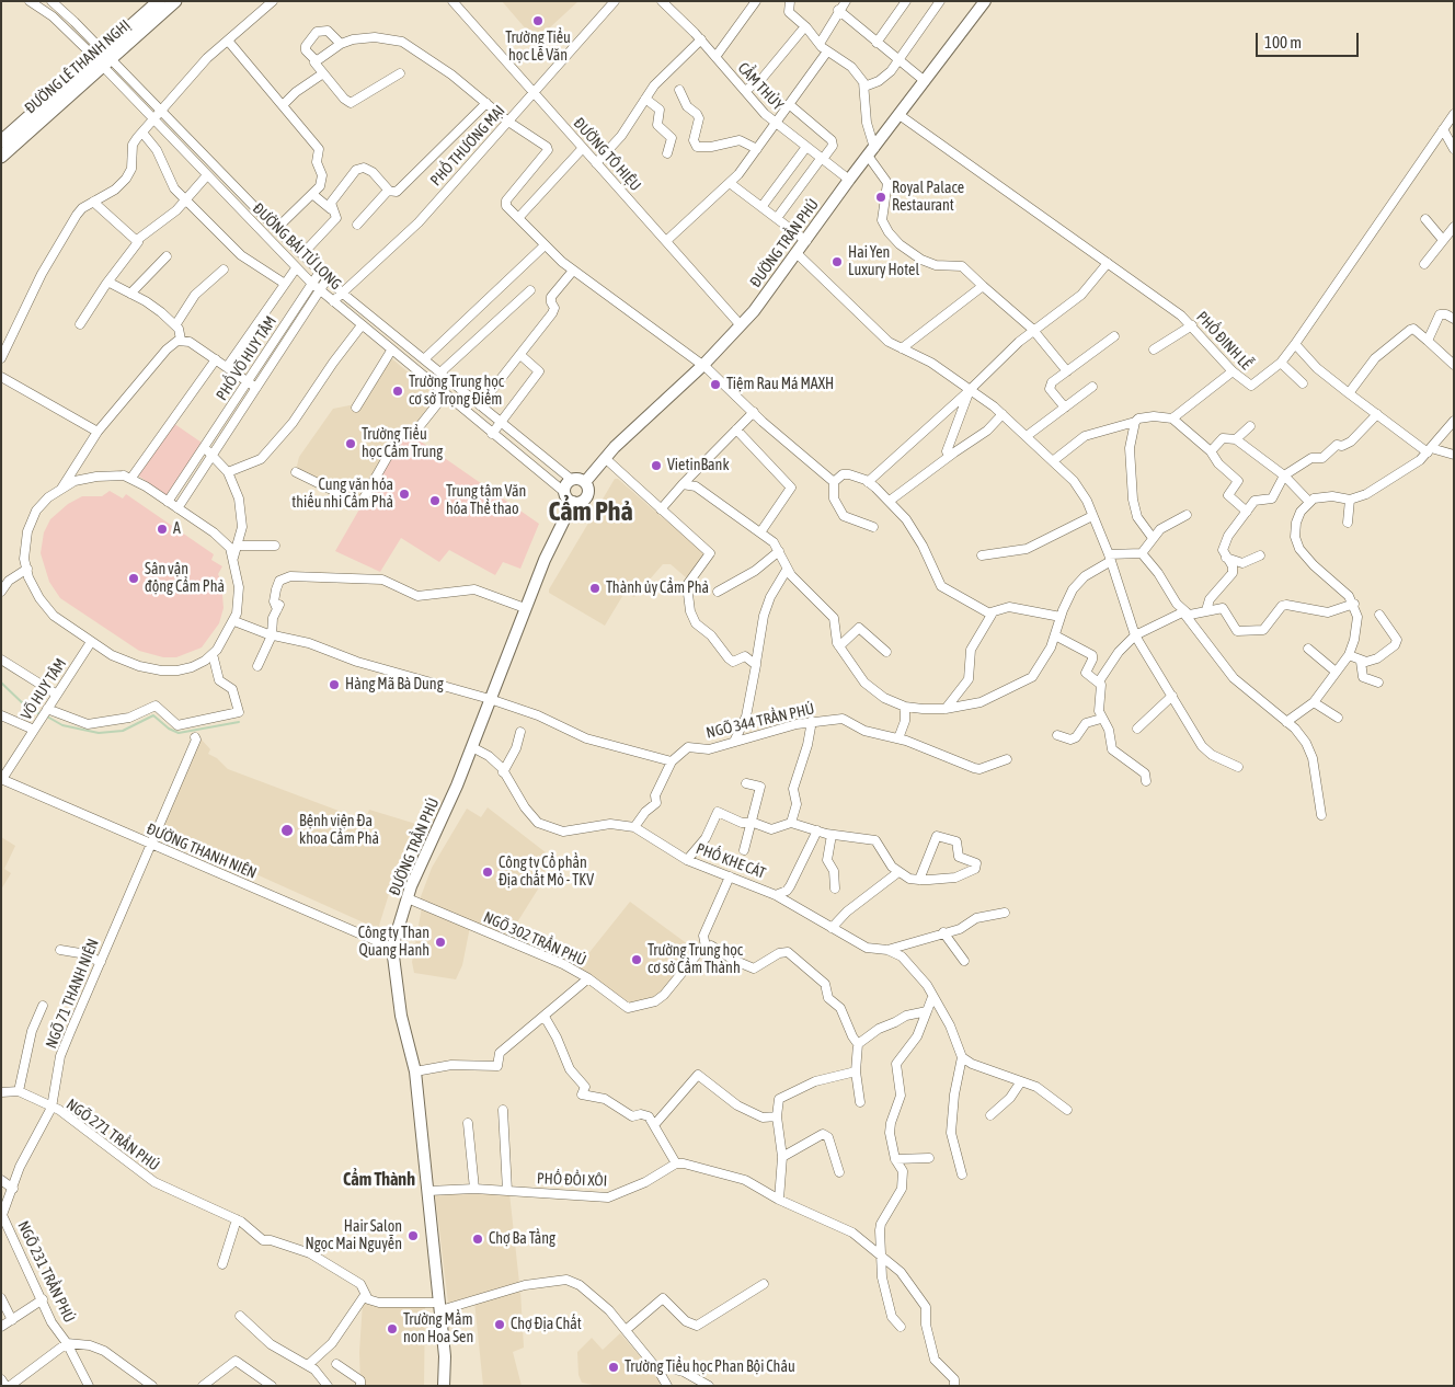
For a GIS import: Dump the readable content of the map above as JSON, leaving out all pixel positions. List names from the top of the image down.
{
  "streets": {
    "highway": ["ĐƯỜNG LÊ THANH NGHỊ"],
    "main road": ["ĐƯỜNG TRẦN PHÚ"],
    "street": [
      "CẨM THỦY",
      "PHỐ THƯƠNG MẠI",
      "ĐƯỜNG TÔ HIỆU",
      "ĐƯỜNG BÁI TỬ LONG",
      "PHỐ ĐINH LỄ",
      "PHỐ VÕ HUY TÂM",
      "VÕ HUY TÂM",
      "NGÕ 344 TRẦN PHÚ",
      "ĐƯỜNG THANH NIÊN",
      "PHỐ KHE CÁT",
      "NGÕ 302 TRẦN PHÚ",
      "NGÕ 71 THANH NIÊN",
      "NGÕ 271 TRẦN PHÚ",
      "PHỐ ĐỒI XÔI",
      "NGÕ 231 TRẦN PHÚ"
    ]
  },
  "crossings": [
    ["ĐƯỜNG LÊ THANH NGHỊ", "ĐƯỜNG BÁI TỬ LONG"],
    ["CẨM THỦY", "ĐƯỜNG TRẦN PHÚ"],
    ["PHỐ THƯƠNG MẠI", "ĐƯỜNG TÔ HIỆU"],
    ["PHỐ THƯƠNG MẠI", "ĐƯỜNG BÁI TỬ LONG"],
    ["ĐƯỜNG TÔ HIỆU", "ĐƯỜNG TRẦN PHÚ"],
    ["ĐƯỜNG TRẦN PHÚ", "ĐƯỜNG BÁI TỬ LONG"],
    ["ĐƯỜNG TRẦN PHÚ", "PHỐ ĐINH LỄ"],
    ["ĐƯỜNG TRẦN PHÚ", "ĐƯỜNG THANH NIÊN"],
    ["ĐƯỜNG TRẦN PHÚ", "PHỐ KHE CÁT"],
    ["ĐƯỜNG TRẦN PHÚ", "NGÕ 302 TRẦN PHÚ"],
    ["ĐƯỜNG TRẦN PHÚ", "NGÕ 271 TRẦN PHÚ"],
    ["ĐƯỜNG TRẦN PHÚ", "PHỐ ĐỒI XÔI"],
    ["ĐƯỜNG BÁI TỬ LONG", "PHỐ VÕ HUY TÂM"],
    ["VÕ HUY TÂM", "ĐƯỜNG THANH NIÊN"],
    ["ĐƯỜNG THANH NIÊN", "NGÕ 71 THANH NIÊN"],
    ["NGÕ 71 THANH NIÊN", "NGÕ 271 TRẦN PHÚ"],
    ["NGÕ 71 THANH NIÊN", "NGÕ 231 TRẦN PHÚ"]
  ],
  "districts": ["Cẩm Phả", "Cẩm Thành"],
  "places": [
    "Trường Tiểu học Lễ Văn",
    "Royal Palace Restaurant",
    "Hai Yen Luxury Hotel",
    "Tiệm Rau Má MAXH",
    "Trường Trung học cơ sở Trọng Điểm",
    "Trường Tiểu học Cẩm Trung",
    "VietinBank",
    "Cung văn hóa thiếu nhi Cẩm Phả",
    "Trung tâm Văn hóa Thể thao",
    "A",
    "Sân vận động Cẩm Phả",
    "Thành ủy Cẩm Phả",
    "Hàng Mã Bà Dung",
    "Bệnh viện Đa khoa Cẩm Phả",
    "Công ty Cổ phần Địa chất Mỏ - TKV",
    "Công ty Than Quang Hanh",
    "Trường Trung học cơ sở Cẩm Thành",
    "Hair Salon Ngọc Mai Nguyễn",
    "Chợ Ba Tầng",
    "Chợ Địa Chất",
    "Trường Mầm non Hoa Sen",
    "Trường Tiểu học Phan Bội Châu"
  ],
  "scale_bar": "100 m"
}
